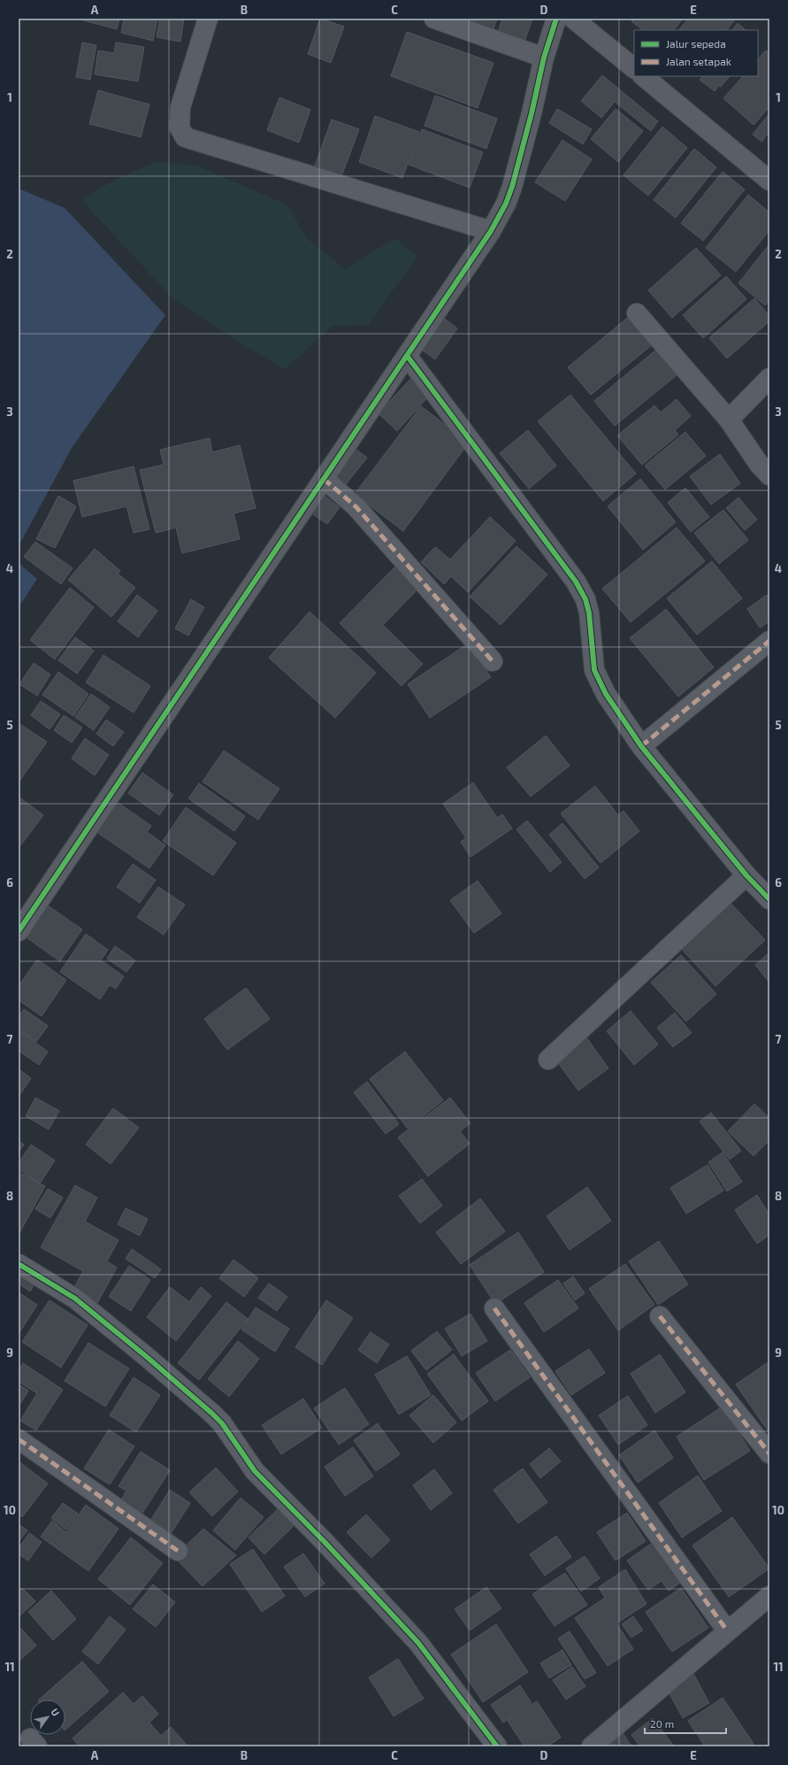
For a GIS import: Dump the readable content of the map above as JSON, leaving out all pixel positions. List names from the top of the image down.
{
  "legend": ["Jalur sepeda", "Jalan setapak"],
  "scale_bar": "20 m",
  "north": "top right",
  "grid": {
    "columns": [
      "A",
      "B",
      "C",
      "D",
      "E"
    ],
    "rows": [
      "1",
      "2",
      "3",
      "4",
      "5",
      "6",
      "7",
      "8",
      "9",
      "10",
      "11"
    ]
  }
}
